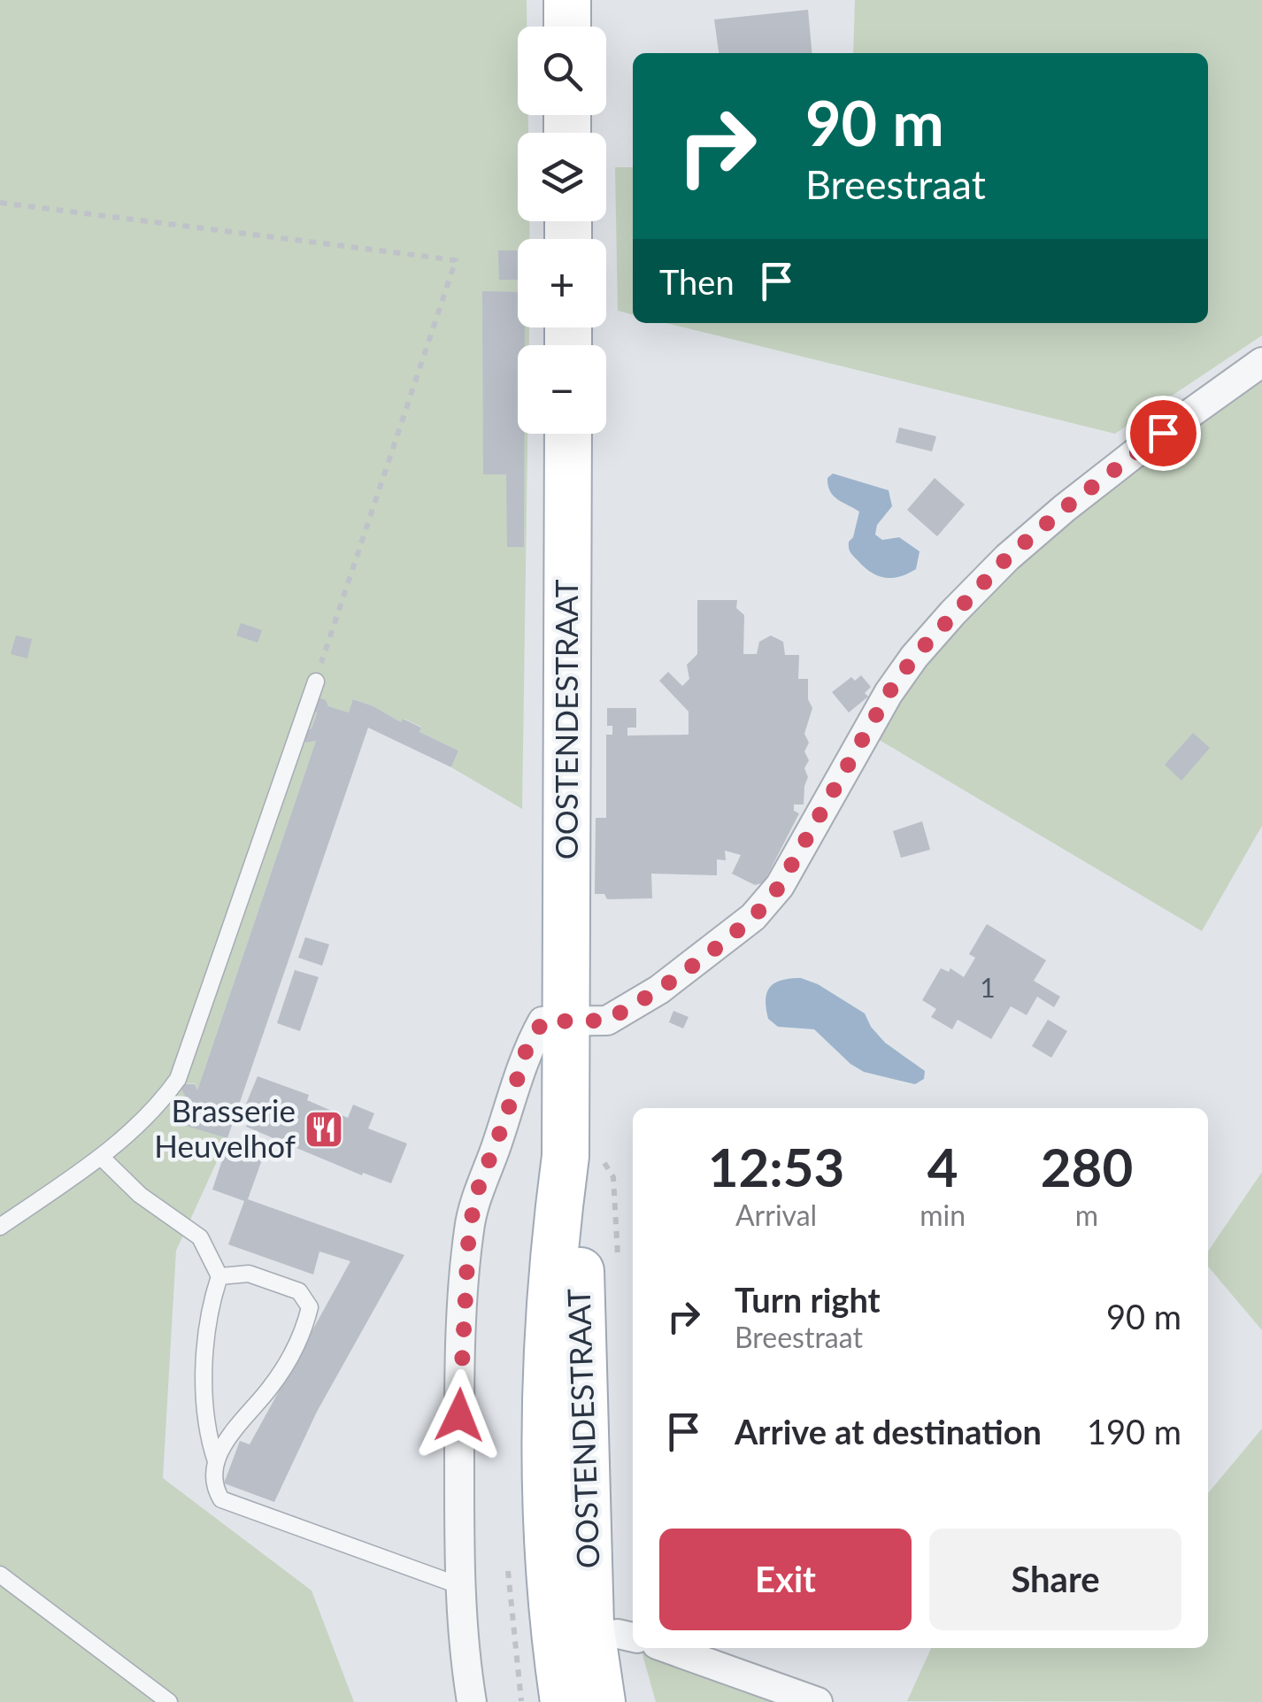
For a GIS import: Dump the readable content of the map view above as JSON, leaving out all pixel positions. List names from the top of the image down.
{
  "streets": {
    "main road": ["OOSTENDESTRAAT"]
  },
  "places": {
    "restaurant": ["Brasserie Heuvelhof"]
  },
  "house_numbers": ["1"],
  "page": {
    "map_buttons": ["+", "−"],
    "turn": ["90 m", "Breestraat"],
    "then": "Then",
    "eta": [
      "12:53",
      "Arrival",
      "4",
      "min",
      "280",
      "m"
    ],
    "list": [
      {
        "name": "Turn right",
        "note": "Breestraat",
        "value": "90 m"
      },
      {
        "name": "Arrive at destination",
        "value": "190 m"
      }
    ],
    "buttons": ["Exit", "Share"]
  }
}
